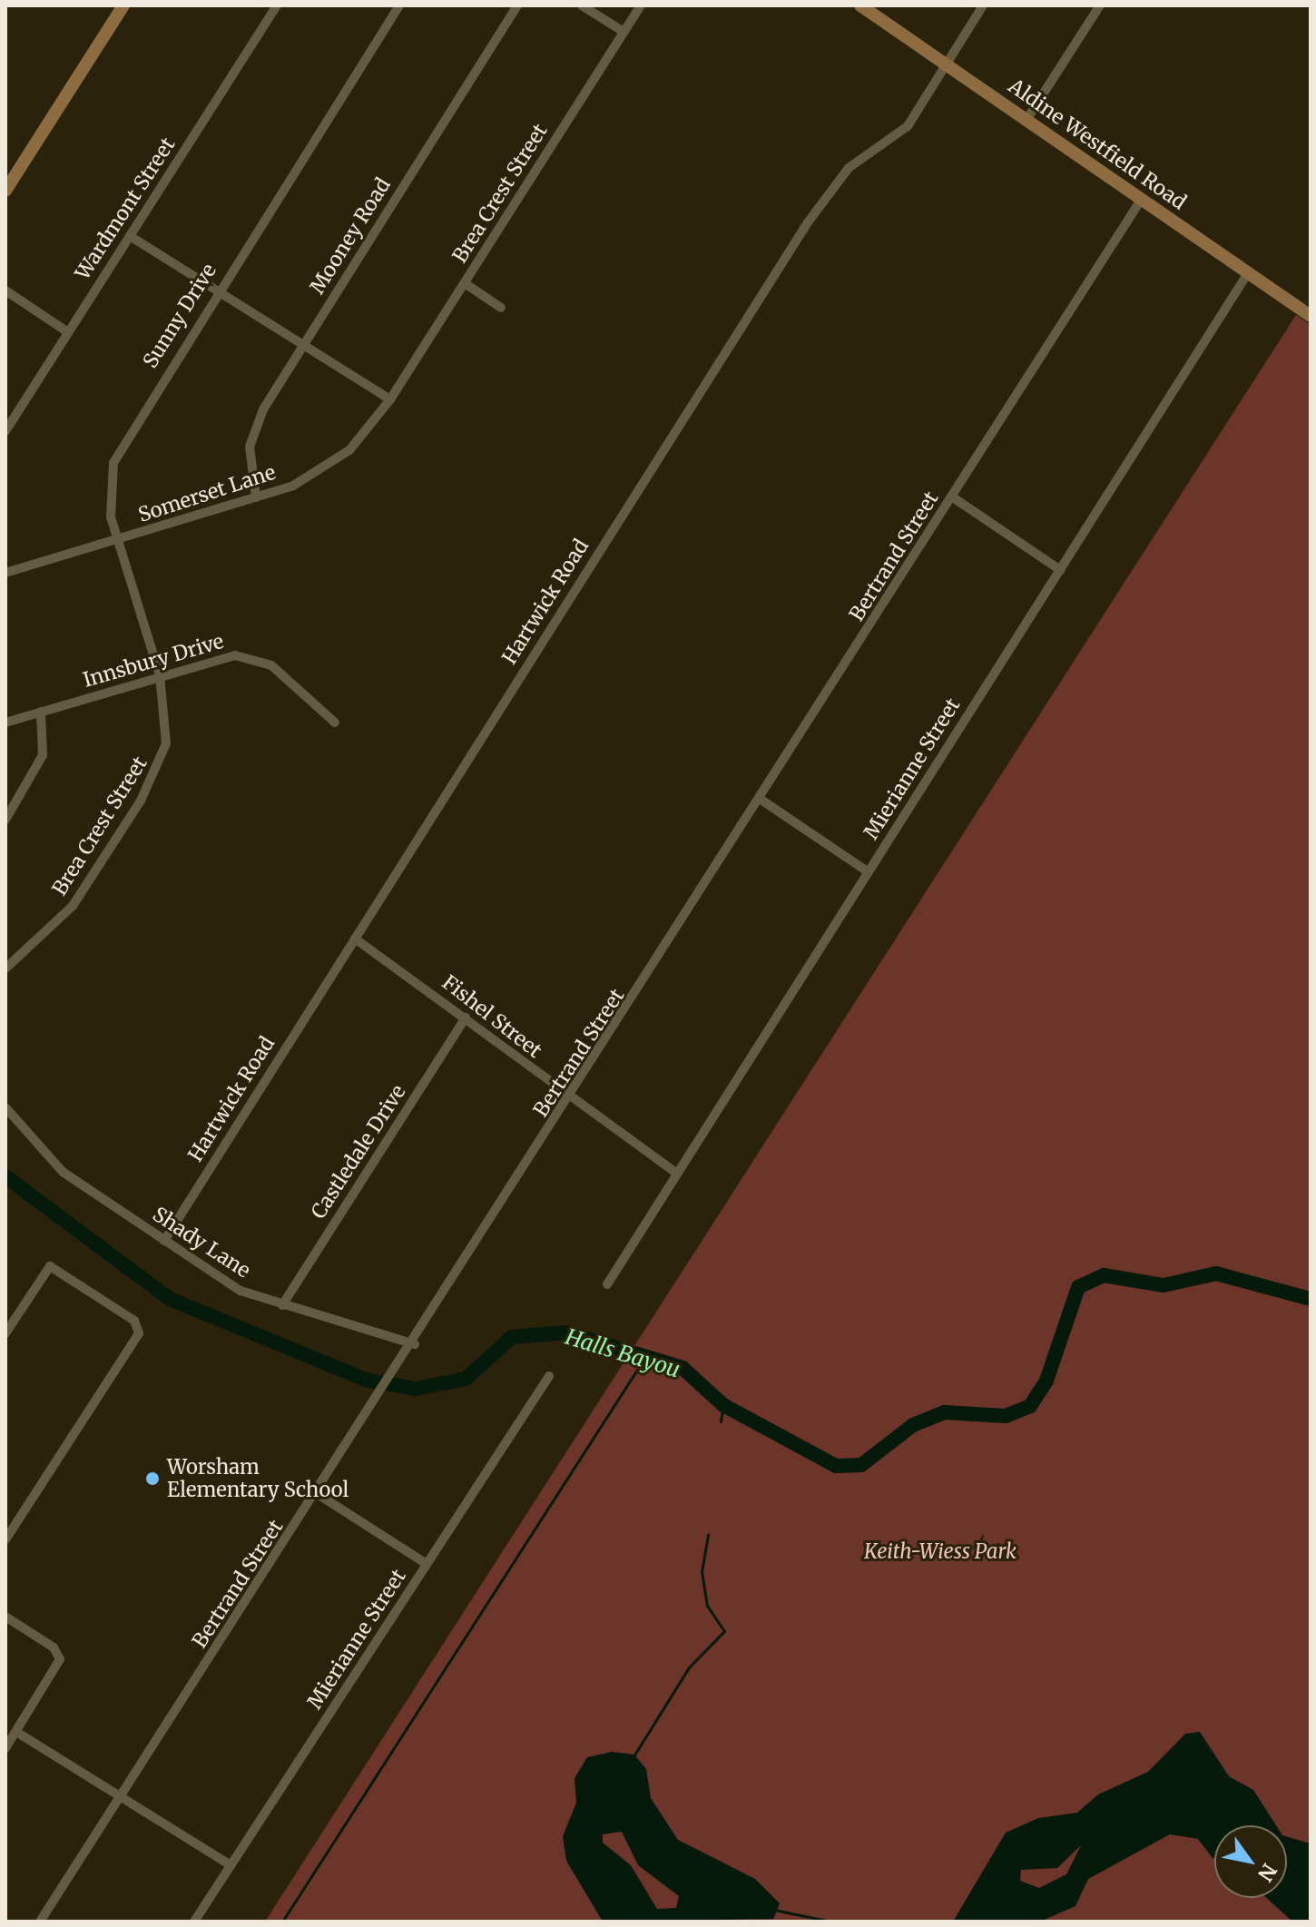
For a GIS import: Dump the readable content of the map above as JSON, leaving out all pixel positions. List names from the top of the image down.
{
  "streets": {
    "main road": ["Aldine Westfield Road"],
    "street": [
      "Brea Crest Street",
      "Wardmont Street",
      "Mooney Road",
      "Sunny Drive",
      "Somerset Lane",
      "Bertrand Street",
      "Hartwick Road",
      "Innsbury Drive",
      "Mierianne Street",
      "Fishel Street",
      "Castledale Drive",
      "Shady Lane"
    ]
  },
  "crossings": [
    ["Aldine Westfield Road", "Bertrand Street"],
    ["Aldine Westfield Road", "Hartwick Road"],
    ["Aldine Westfield Road", "Mierianne Street"],
    ["Brea Crest Street", "Sunny Drive"],
    ["Brea Crest Street", "Somerset Lane"],
    ["Brea Crest Street", "Innsbury Drive"],
    ["Mooney Road", "Somerset Lane"],
    ["Sunny Drive", "Somerset Lane"],
    ["Sunny Drive", "Innsbury Drive"],
    ["Bertrand Street", "Fishel Street"],
    ["Bertrand Street", "Shady Lane"],
    ["Hartwick Road", "Fishel Street"],
    ["Hartwick Road", "Shady Lane"],
    ["Mierianne Street", "Fishel Street"],
    ["Fishel Street", "Castledale Drive"],
    ["Castledale Drive", "Shady Lane"]
  ],
  "water": ["Halls Bayou"],
  "parks": ["Keith-Wiess Park"],
  "places": ["Worsham Elementary School"],
  "north": "bottom right"
}
